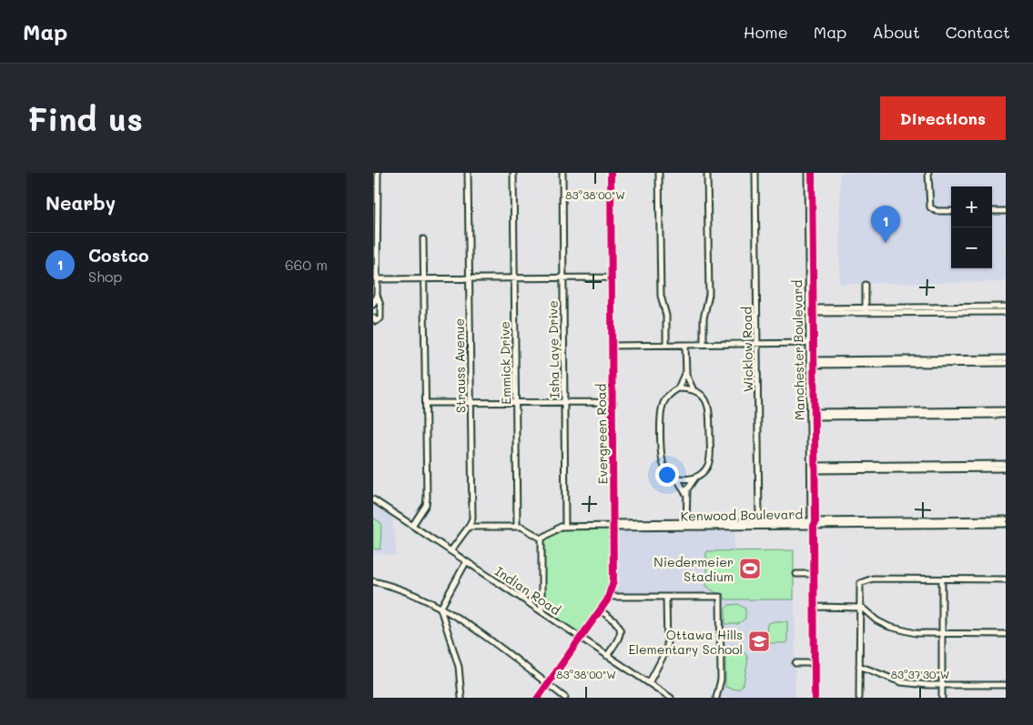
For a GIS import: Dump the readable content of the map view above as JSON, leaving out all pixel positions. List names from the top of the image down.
{
  "streets": {
    "street": [
      "Isha Laye Drive",
      "Wicklow Road",
      "Manchester Boulevard",
      "Emmick Drive",
      "Strauss Avenue",
      "Evergreen Road",
      "Kenwood Boulevard",
      "Indian Road"
    ]
  },
  "crossings": [
    ["Isha Laye Drive", "Kenwood Boulevard"],
    ["Wicklow Road", "Kenwood Boulevard"],
    ["Manchester Boulevard", "Kenwood Boulevard"],
    ["Strauss Avenue", "Indian Road"],
    ["Evergreen Road", "Kenwood Boulevard"],
    ["Evergreen Road", "Indian Road"]
  ],
  "places": {
    "sports": ["Niedermeier Stadium"],
    "school or university": ["Ottawa Hills Elementary School"]
  },
  "page": {
    "header": "Map",
    "nav": [
      "Home",
      "Map",
      "About",
      "Contact"
    ],
    "buttons": "Directions",
    "title": "Find us",
    "heading": "Nearby",
    "map_buttons": ["+", "−"],
    "pins": "1",
    "list": [
      {
        "mark": "1",
        "name": "Costco",
        "note": "Shop",
        "value": "660 m"
      }
    ]
  },
  "coordinates": ["83°38'00\"W", "83°37'30\"W"]
}
